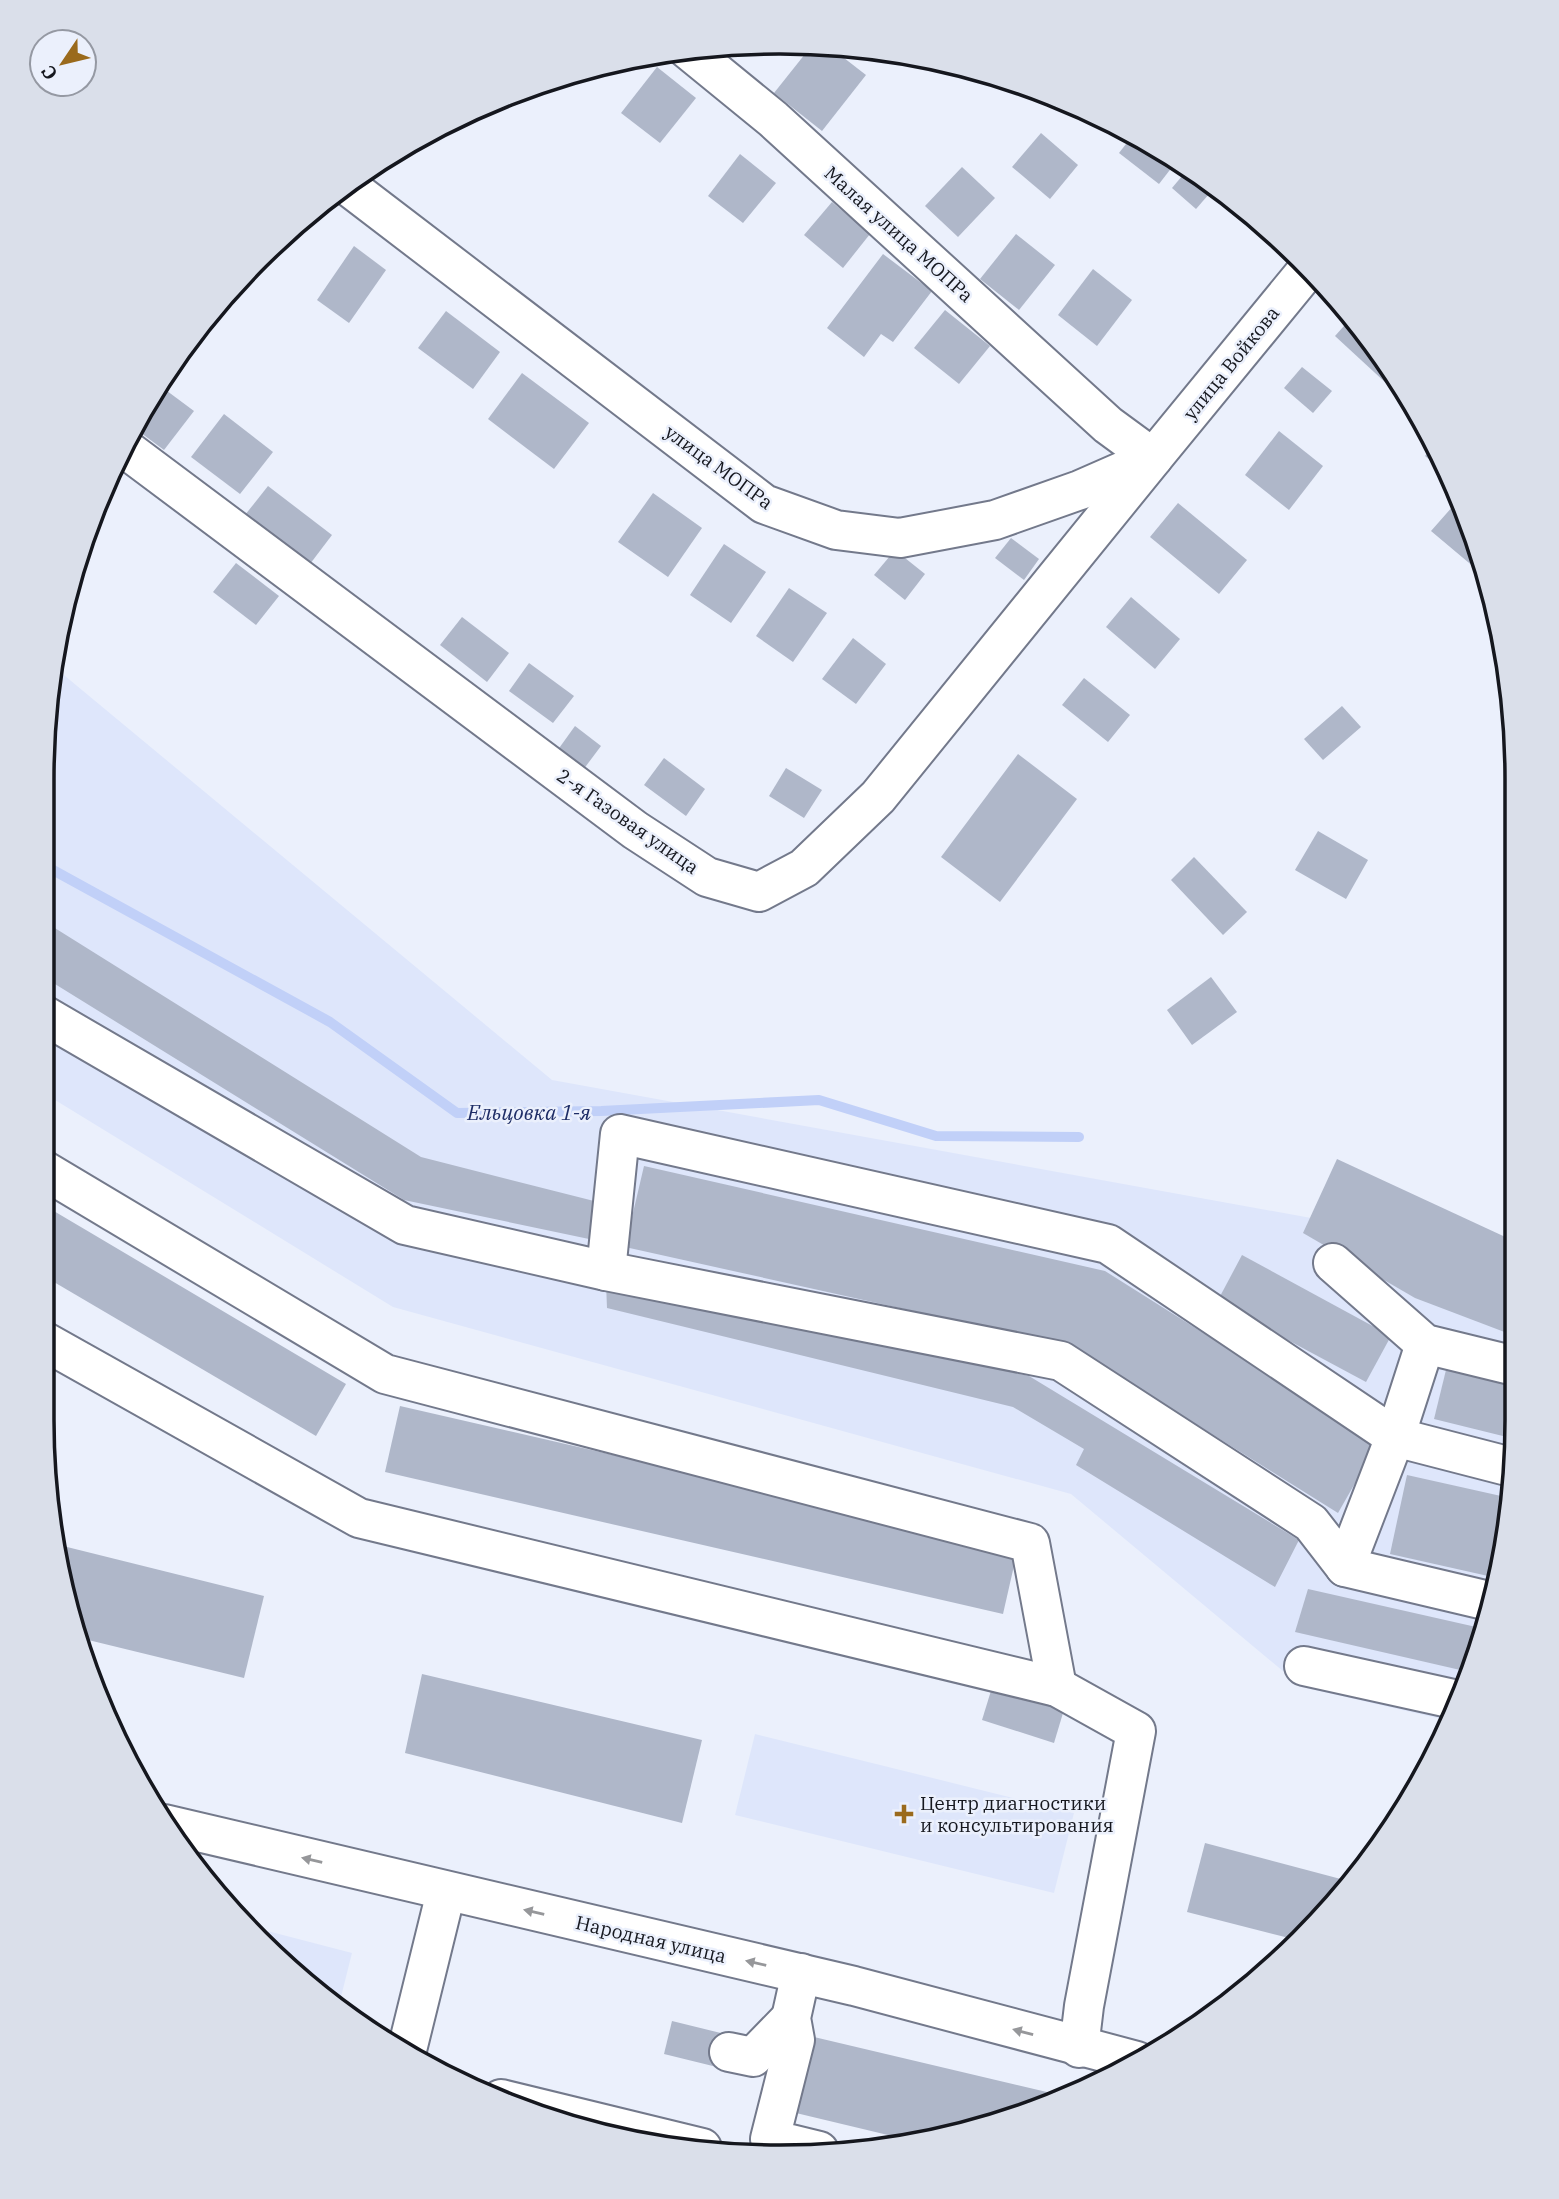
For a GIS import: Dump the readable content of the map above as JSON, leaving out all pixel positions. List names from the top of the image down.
{
  "streets": {
    "street": [
      "Малая улица МОПРа",
      "улица Войкова",
      "улица МОПРа",
      "2-я Газовая улица",
      "Народная улица"
    ]
  },
  "crossings": [
    ["Малая улица МОПРа", "улица Войкова"],
    ["Малая улица МОПРа", "улица МОПРа"],
    ["Малая улица МОПРа", "2-я Газовая улица"],
    ["улица Войкова", "улица МОПРа"],
    ["улица Войкова", "2-я Газовая улица"],
    ["улица МОПРа", "2-я Газовая улица"]
  ],
  "water": ["Ельцовка 1-я"],
  "places": {
    "health": ["Центр диагностики и консультирования"]
  },
  "north": "bottom left"
}
